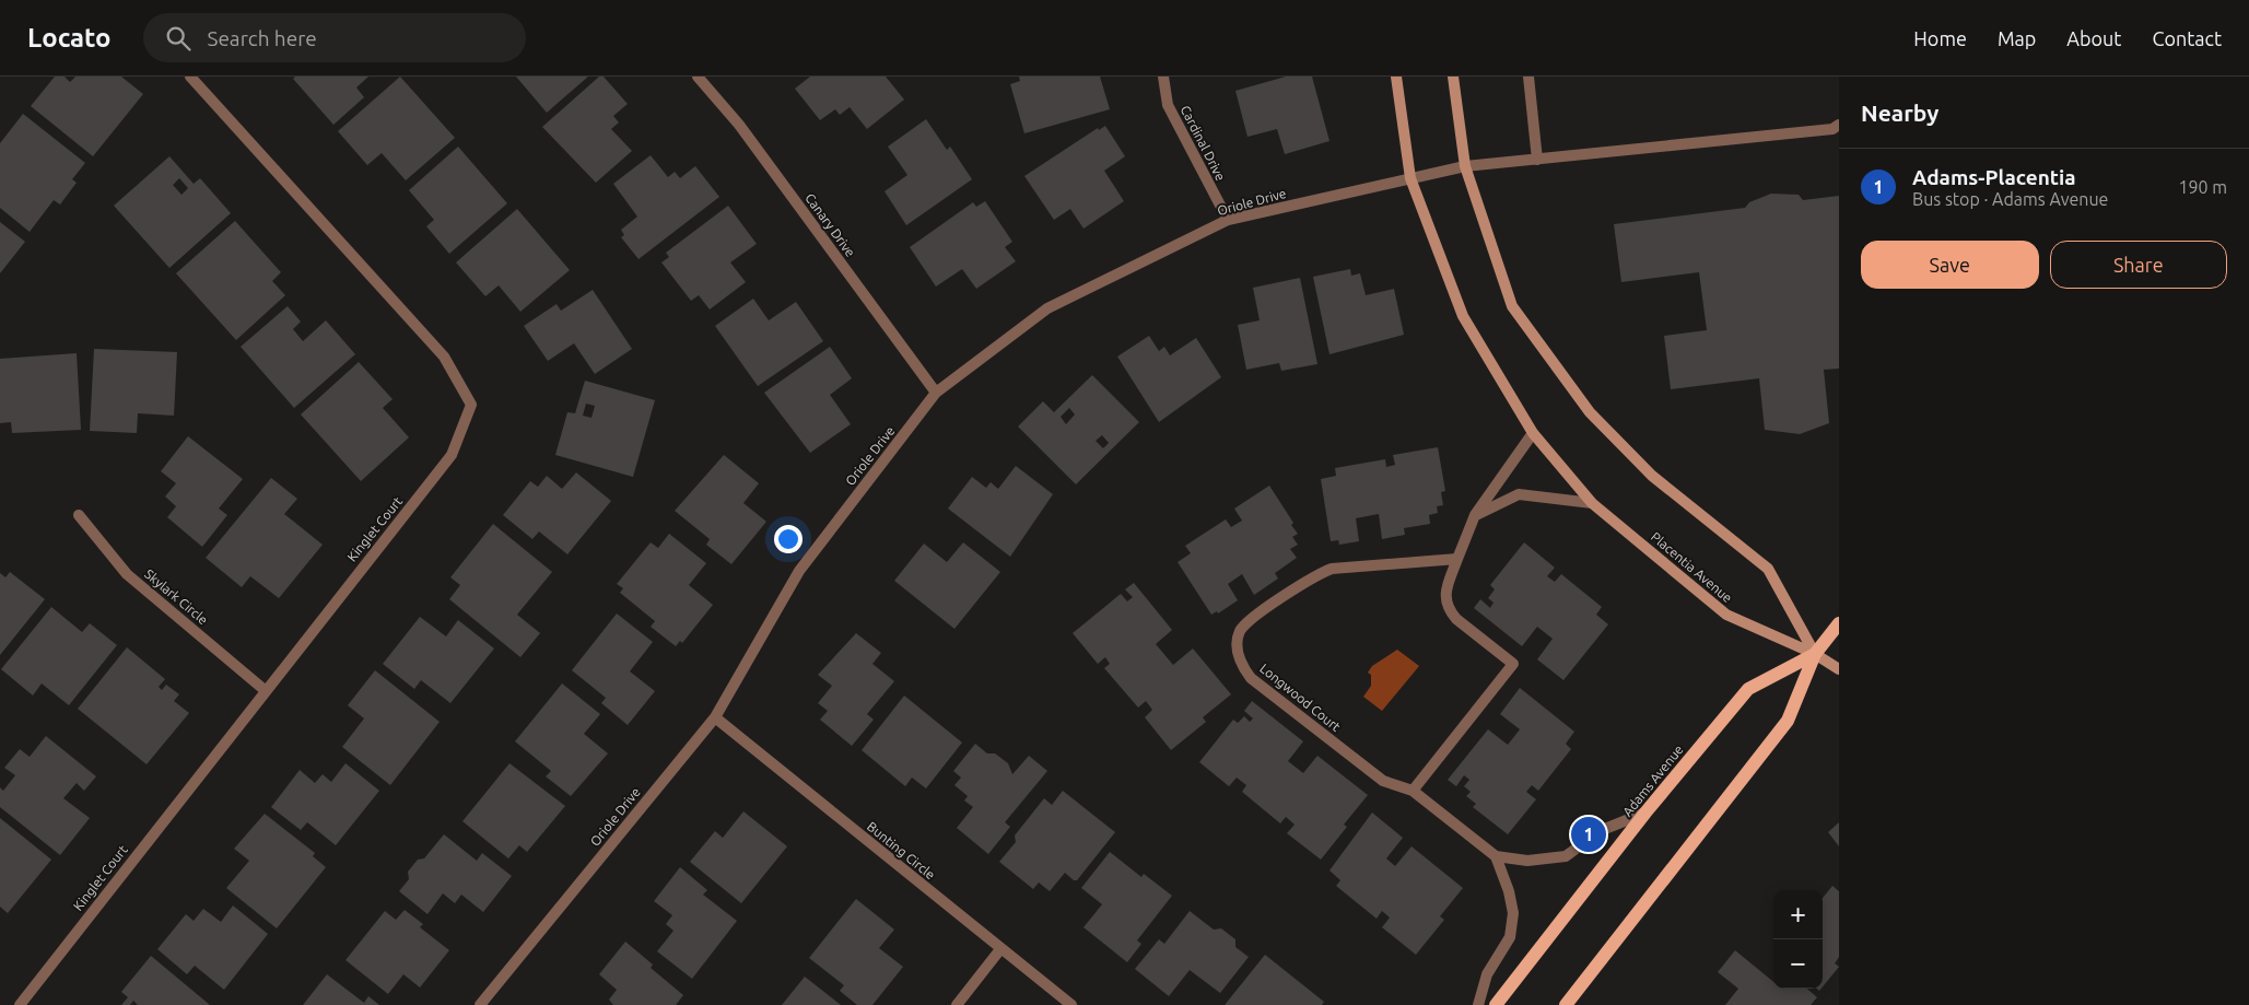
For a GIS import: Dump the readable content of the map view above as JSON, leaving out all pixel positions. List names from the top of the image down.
{
  "streets": {
    "main road": ["Placentia Avenue", "Adams Avenue"],
    "street": [
      "Cardinal Drive",
      "Oriole Drive",
      "Canary Drive",
      "Kinglet Court",
      "Skylark Circle",
      "Longwood Court",
      "Bunting Circle"
    ]
  },
  "crossings": [
    ["Cardinal Drive", "Oriole Drive"],
    ["Oriole Drive", "Canary Drive"],
    ["Oriole Drive", "Placentia Avenue"],
    ["Oriole Drive", "Bunting Circle"],
    ["Kinglet Court", "Skylark Circle"],
    ["Placentia Avenue", "Adams Avenue"]
  ],
  "page": {
    "header": "Locato",
    "search": "Search here",
    "nav": [
      "Home",
      "Map",
      "About",
      "Contact"
    ],
    "heading": "Nearby",
    "list": [
      {
        "mark": "1",
        "name": "Adams-Placentia",
        "note": "Bus stop · Adams Avenue",
        "value": "190 m"
      }
    ],
    "buttons": ["Save", "Share"],
    "pins": "1",
    "map_buttons": ["+", "−"]
  }
}
